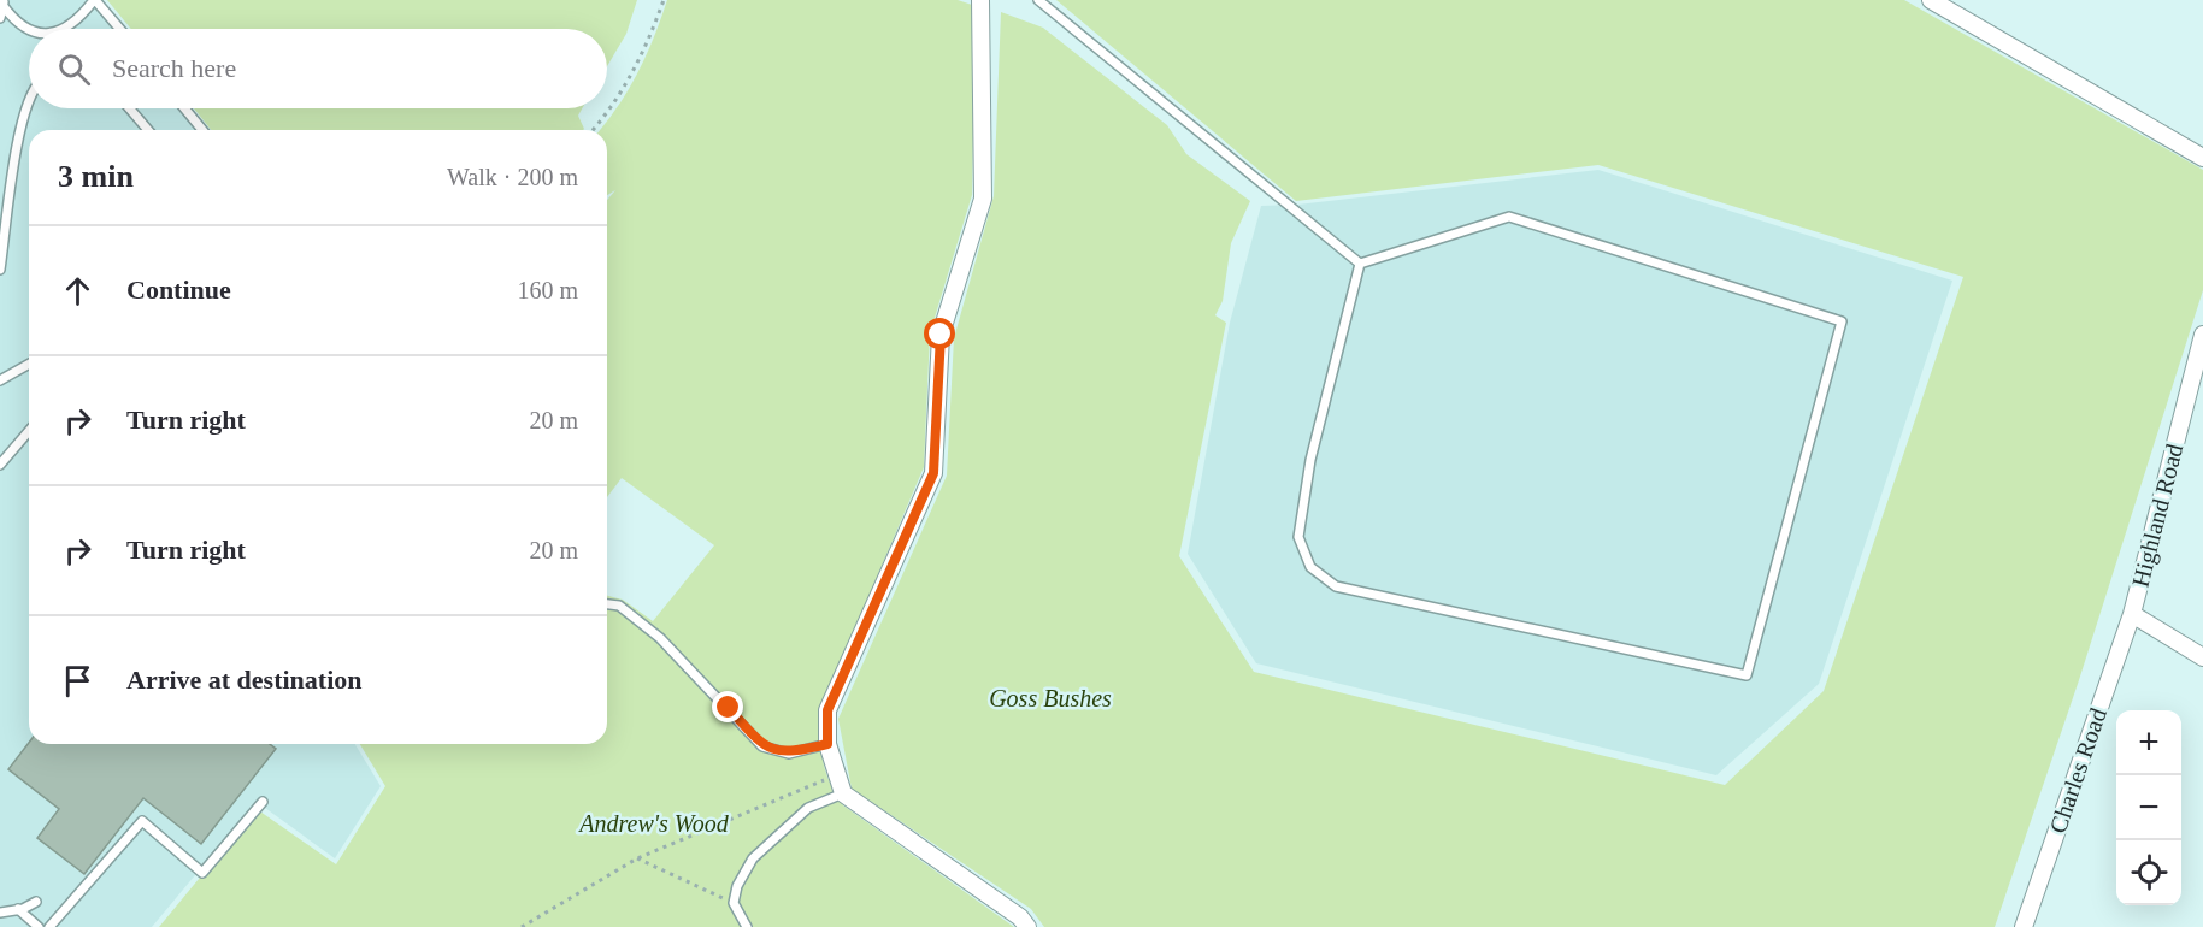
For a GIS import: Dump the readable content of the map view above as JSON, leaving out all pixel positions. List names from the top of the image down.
{
  "streets": {
    "street": ["Highland Road", "Charles Road"]
  },
  "crossings": [
    ["Highland Road", "Charles Road"]
  ],
  "parks": ["Goss Bushes", "Andrew's Wood"],
  "page": {
    "search": "Search here",
    "heading": ["3 min", "Walk · 200 m"],
    "list": [
      ["Continue", "160 m"],
      ["Turn right", "20 m"],
      ["Turn right", "20 m"],
      "Arrive at destination"
    ],
    "map_buttons": ["+", "−"]
  }
}
